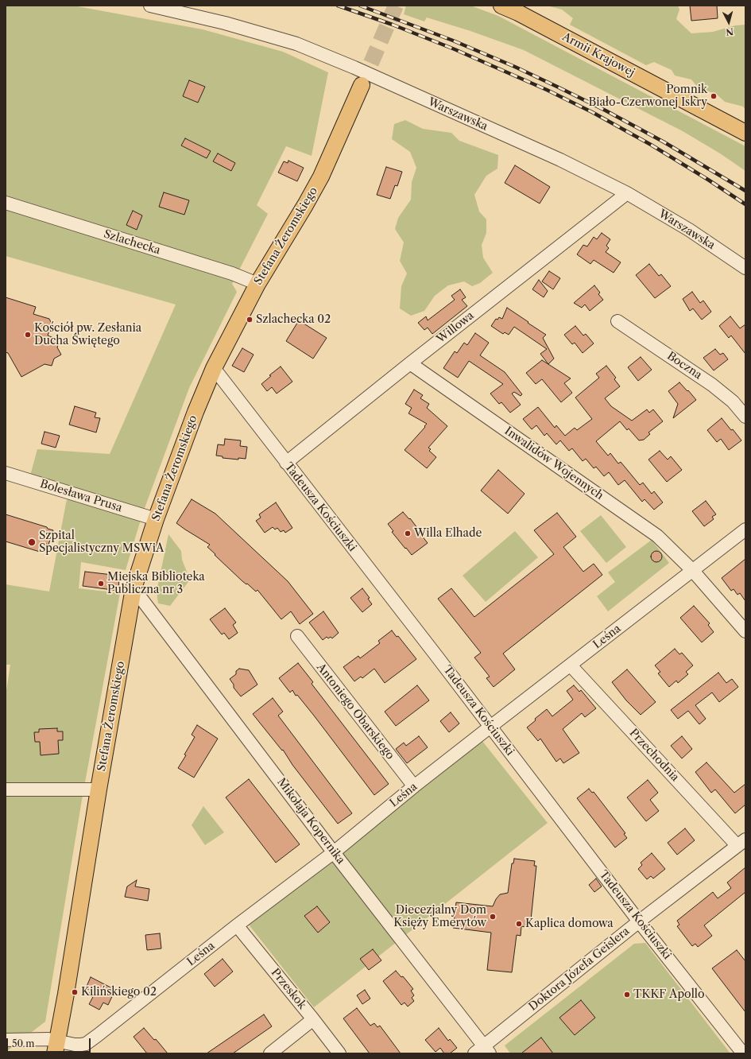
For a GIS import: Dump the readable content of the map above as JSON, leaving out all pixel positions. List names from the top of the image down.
{
  "streets": {
    "main road": ["Armii Krajowej", "Stefana Żeromskiego"],
    "street": [
      "Warszawska",
      "Szlachecka",
      "Willowa",
      "Boczna",
      "Inwalidów Wojennych",
      "Bolesława Prusa",
      "Tadeusza Kościuszki",
      "Leśna",
      "Antoniego Obarskiego",
      "Przechodnia",
      "Mikołaja Kopernika",
      "Doktora Józefa Geislera",
      "Przeskok"
    ]
  },
  "crossings": [
    ["Warszawska", "Willowa"],
    ["Stefana Żeromskiego", "Szlachecka"],
    ["Stefana Żeromskiego", "Bolesława Prusa"],
    ["Stefana Żeromskiego", "Tadeusza Kościuszki"],
    ["Stefana Żeromskiego", "Leśna"],
    ["Stefana Żeromskiego", "Mikołaja Kopernika"],
    ["Willowa", "Inwalidów Wojennych"],
    ["Willowa", "Tadeusza Kościuszki"],
    ["Inwalidów Wojennych", "Leśna"],
    ["Tadeusza Kościuszki", "Leśna"],
    ["Tadeusza Kościuszki", "Doktora Józefa Geislera"],
    ["Leśna", "Antoniego Obarskiego"],
    ["Leśna", "Przechodnia"],
    ["Leśna", "Mikołaja Kopernika"],
    ["Leśna", "Przeskok"],
    ["Przechodnia", "Doktora Józefa Geislera"],
    ["Mikołaja Kopernika", "Doktora Józefa Geislera"]
  ],
  "places": [
    "Pomnik Biało-Czerwonej Iskry",
    "Szlachecka 02",
    "Kościół pw. Zesłania Ducha Świętego",
    "Willa Elhade",
    "Szpital Specjalistyczny MSWiA",
    "Miejska Biblioteka Publiczna nr 3",
    "Diecezjalny Dom Księży Emerytów",
    "Kaplica domowa",
    "Kilińskiego 02",
    "TKKF Apollo"
  ],
  "scale_bar": "50 m",
  "north": "bottom"
}
